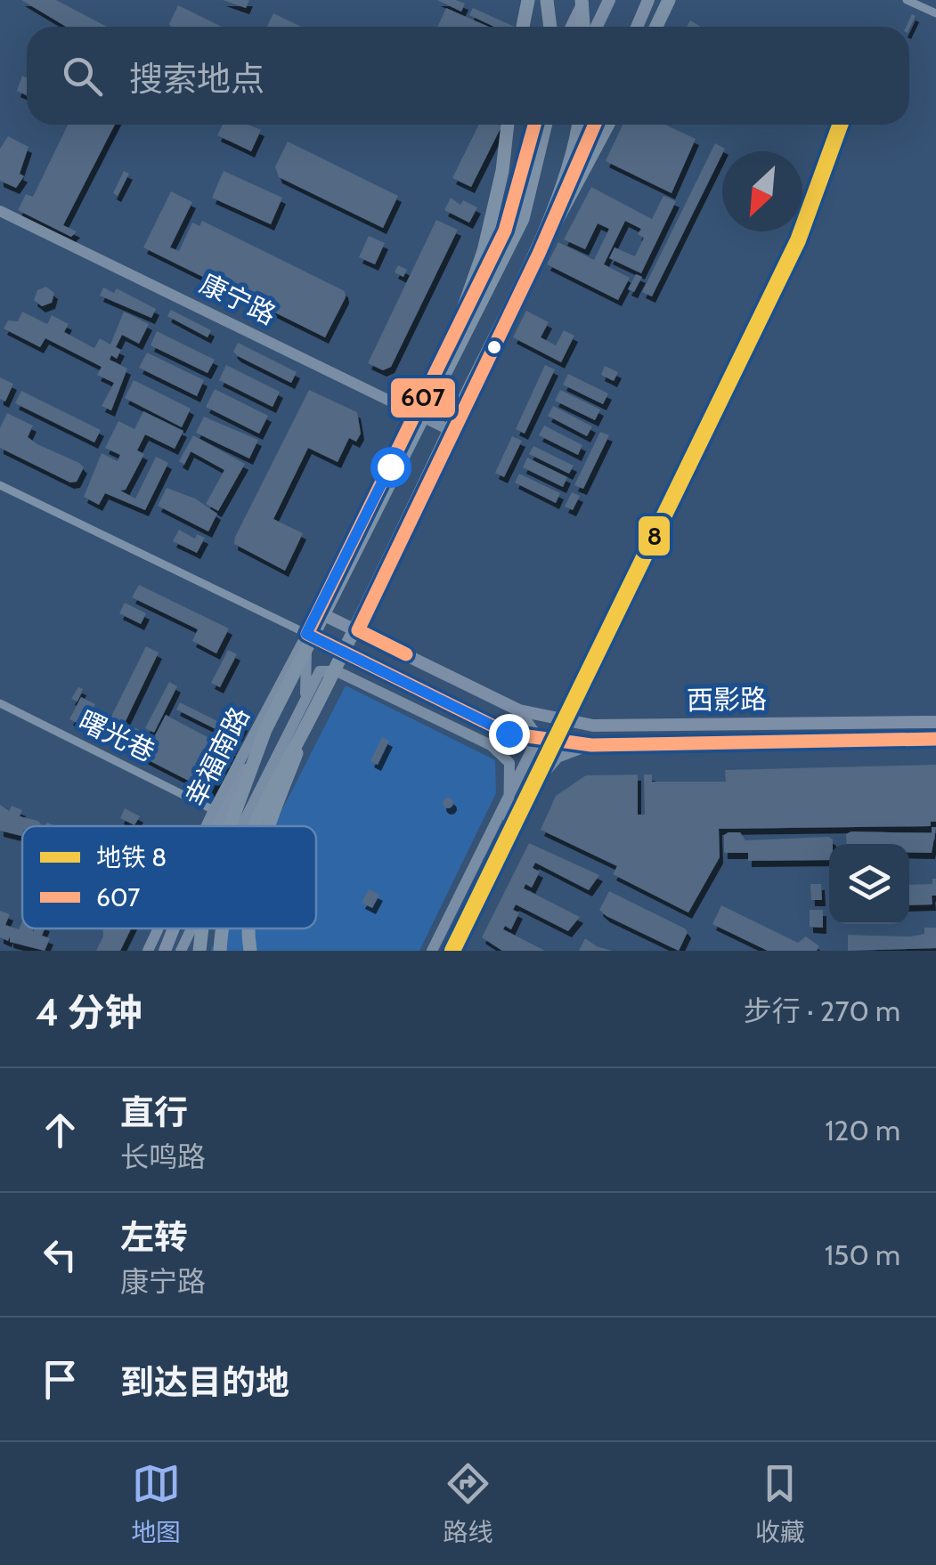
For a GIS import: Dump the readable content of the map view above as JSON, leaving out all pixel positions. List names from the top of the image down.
{
  "streets": {
    "main road": ["康宁路", "西影路", "幸福南路"],
    "street": ["曙光巷"]
  },
  "crossings": [
    ["曙光巷", "幸福南路"]
  ],
  "lines": ["metro line 8", "transit line 607"],
  "legend": ["地铁 8", "607"],
  "north": "bottom left",
  "page": {
    "search": "搜索地点",
    "heading": ["4 分钟", "步行 · 270 m"],
    "list": [
      ["直行", "长鸣路", "120 m"],
      ["左转", "康宁路", "150 m"],
      "到达目的地"
    ],
    "nav": ["地图", "路线", "收藏"]
  }
}
